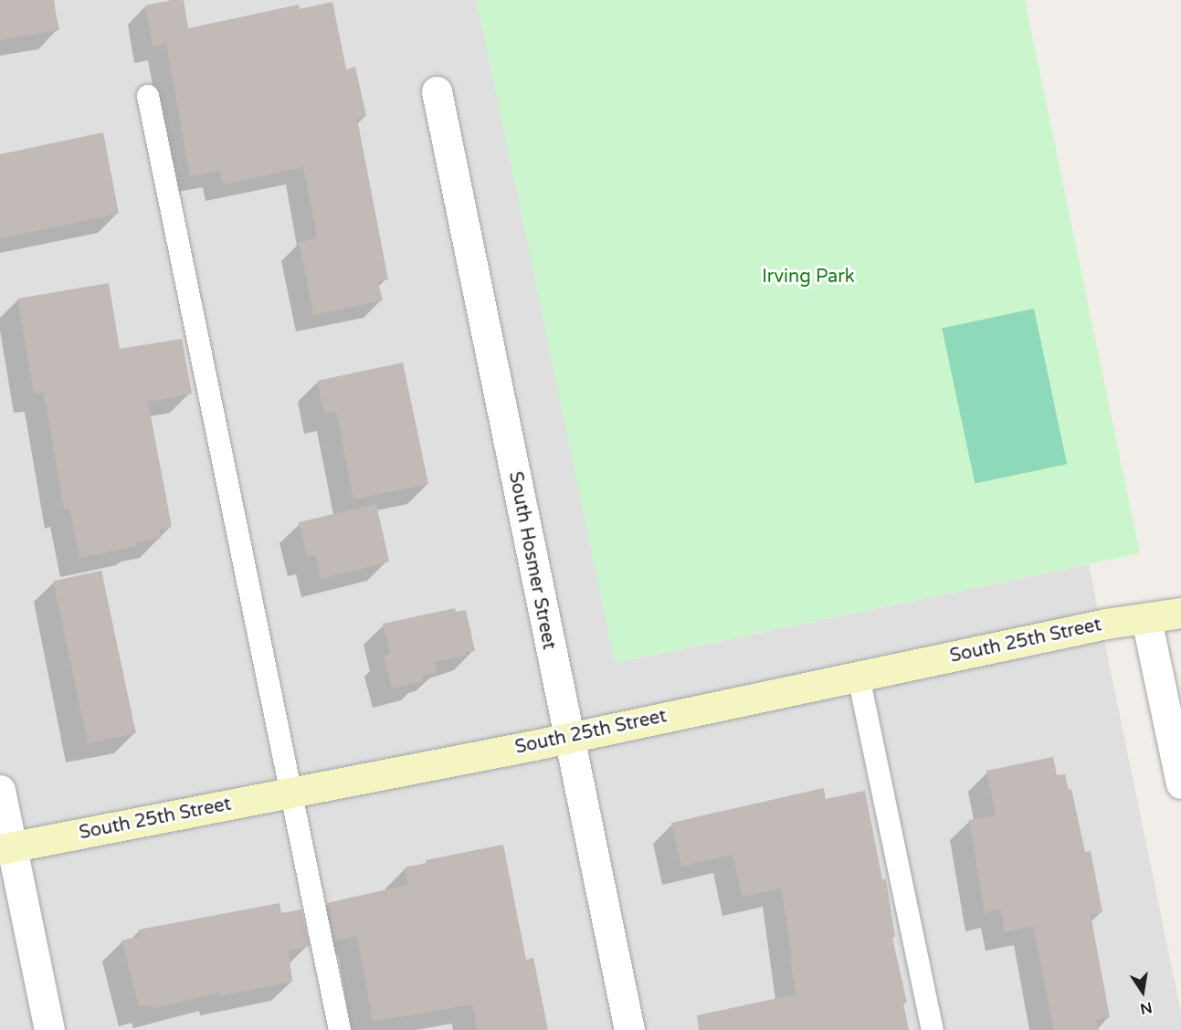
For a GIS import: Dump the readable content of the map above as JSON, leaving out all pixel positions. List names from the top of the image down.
{
  "streets": {
    "street": ["South Hosmer Street", "South 25th Street"]
  },
  "crossings": [
    ["South Hosmer Street", "South 25th Street"]
  ],
  "parks": ["Irving Park"],
  "north": "bottom"
}
